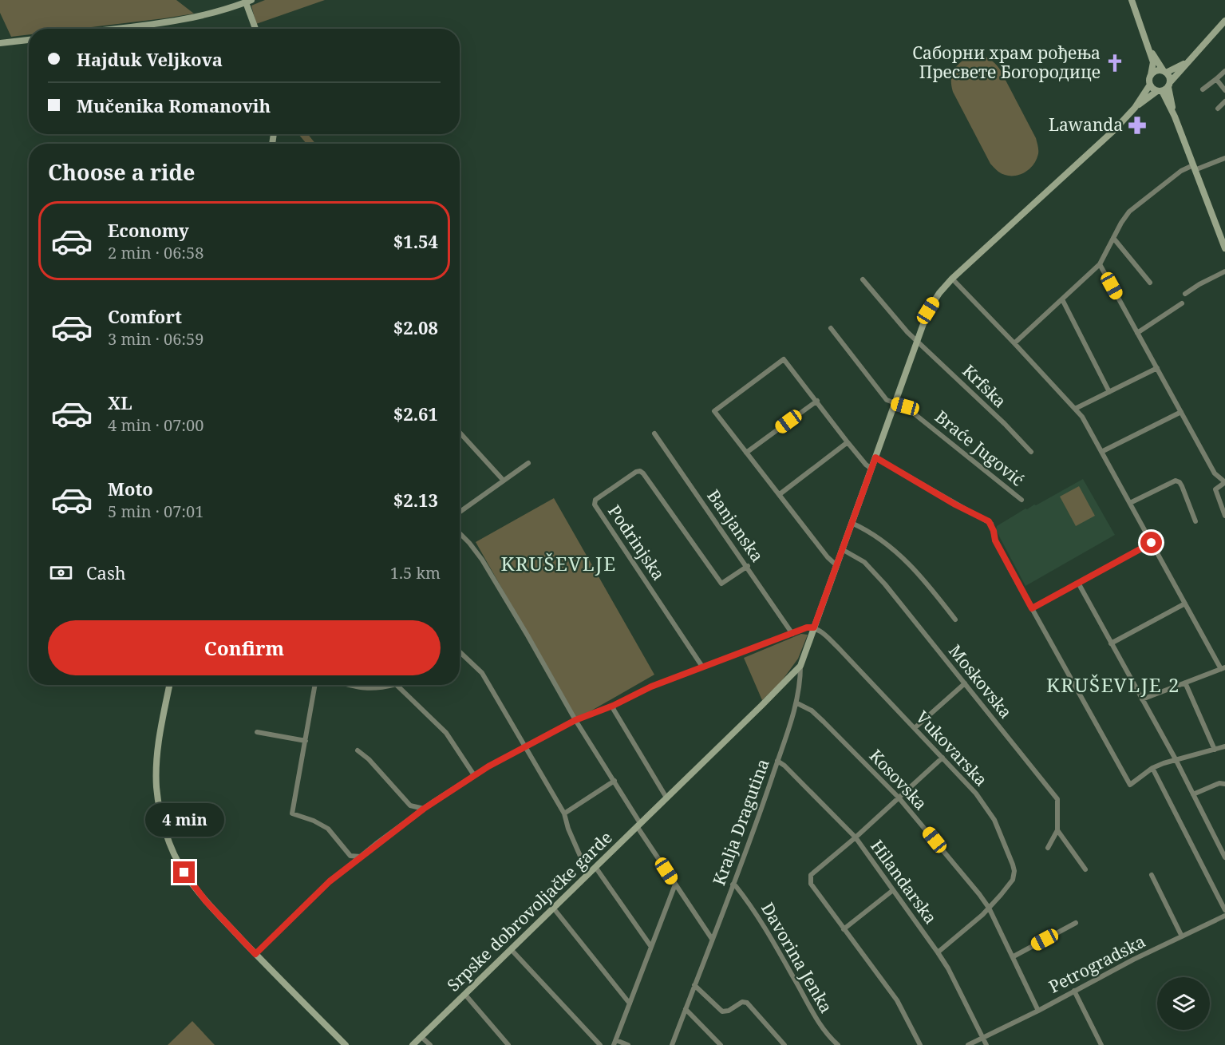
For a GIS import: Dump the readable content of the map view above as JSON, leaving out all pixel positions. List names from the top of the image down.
{
  "streets": {
    "main road": ["Srpske dobrovoljačke garde"],
    "street": [
      "Krfska",
      "Braće Jugović",
      "Banjanska",
      "Podrinjska",
      "Moskovska",
      "Vukovarska",
      "Kosovska",
      "Kralja Dragutina",
      "Hilandarska",
      "Davorina Jenka",
      "Petrogradska"
    ]
  },
  "crossings": [
    ["Krfska", "Srpske dobrovoljačke garde"],
    ["Braće Jugović", "Srpske dobrovoljačke garde"],
    ["Banjanska", "Podrinjska"],
    ["Moskovska", "Srpske dobrovoljačke garde"],
    ["Vukovarska", "Kosovska"],
    ["Vukovarska", "Hilandarska"],
    ["Vukovarska", "Srpske dobrovoljačke garde"],
    ["Kosovska", "Kralja Dragutina"],
    ["Kosovska", "Petrogradska"],
    ["Kralja Dragutina", "Hilandarska"],
    ["Kralja Dragutina", "Srpske dobrovoljačke garde"],
    ["Kralja Dragutina", "Davorina Jenka"],
    ["Hilandarska", "Petrogradska"]
  ],
  "districts": ["KRUŠEVLJE", "KRUŠEVLJE 2"],
  "places": {
    "church": ["Саборни храм рођења Пресвете Богородице"],
    "pharmacy": ["Lawanda"]
  },
  "page": {
    "banner": ["Hajduk Veljkova", "Mučenika Romanovih"],
    "heading": "Choose a ride",
    "list": [
      {
        "name": "Economy",
        "note": "2 min · 06:58",
        "value": "$1.54"
      },
      {
        "name": "Comfort",
        "note": "3 min · 06:59",
        "value": "$2.08"
      },
      {
        "name": "XL",
        "note": "4 min · 07:00",
        "value": "$2.61"
      },
      {
        "name": "Moto",
        "note": "5 min · 07:01",
        "value": "$2.13"
      }
    ],
    "pay": ["Cash", "1.5 km"],
    "buttons": "Confirm",
    "bubble": "4 min"
  }
}
